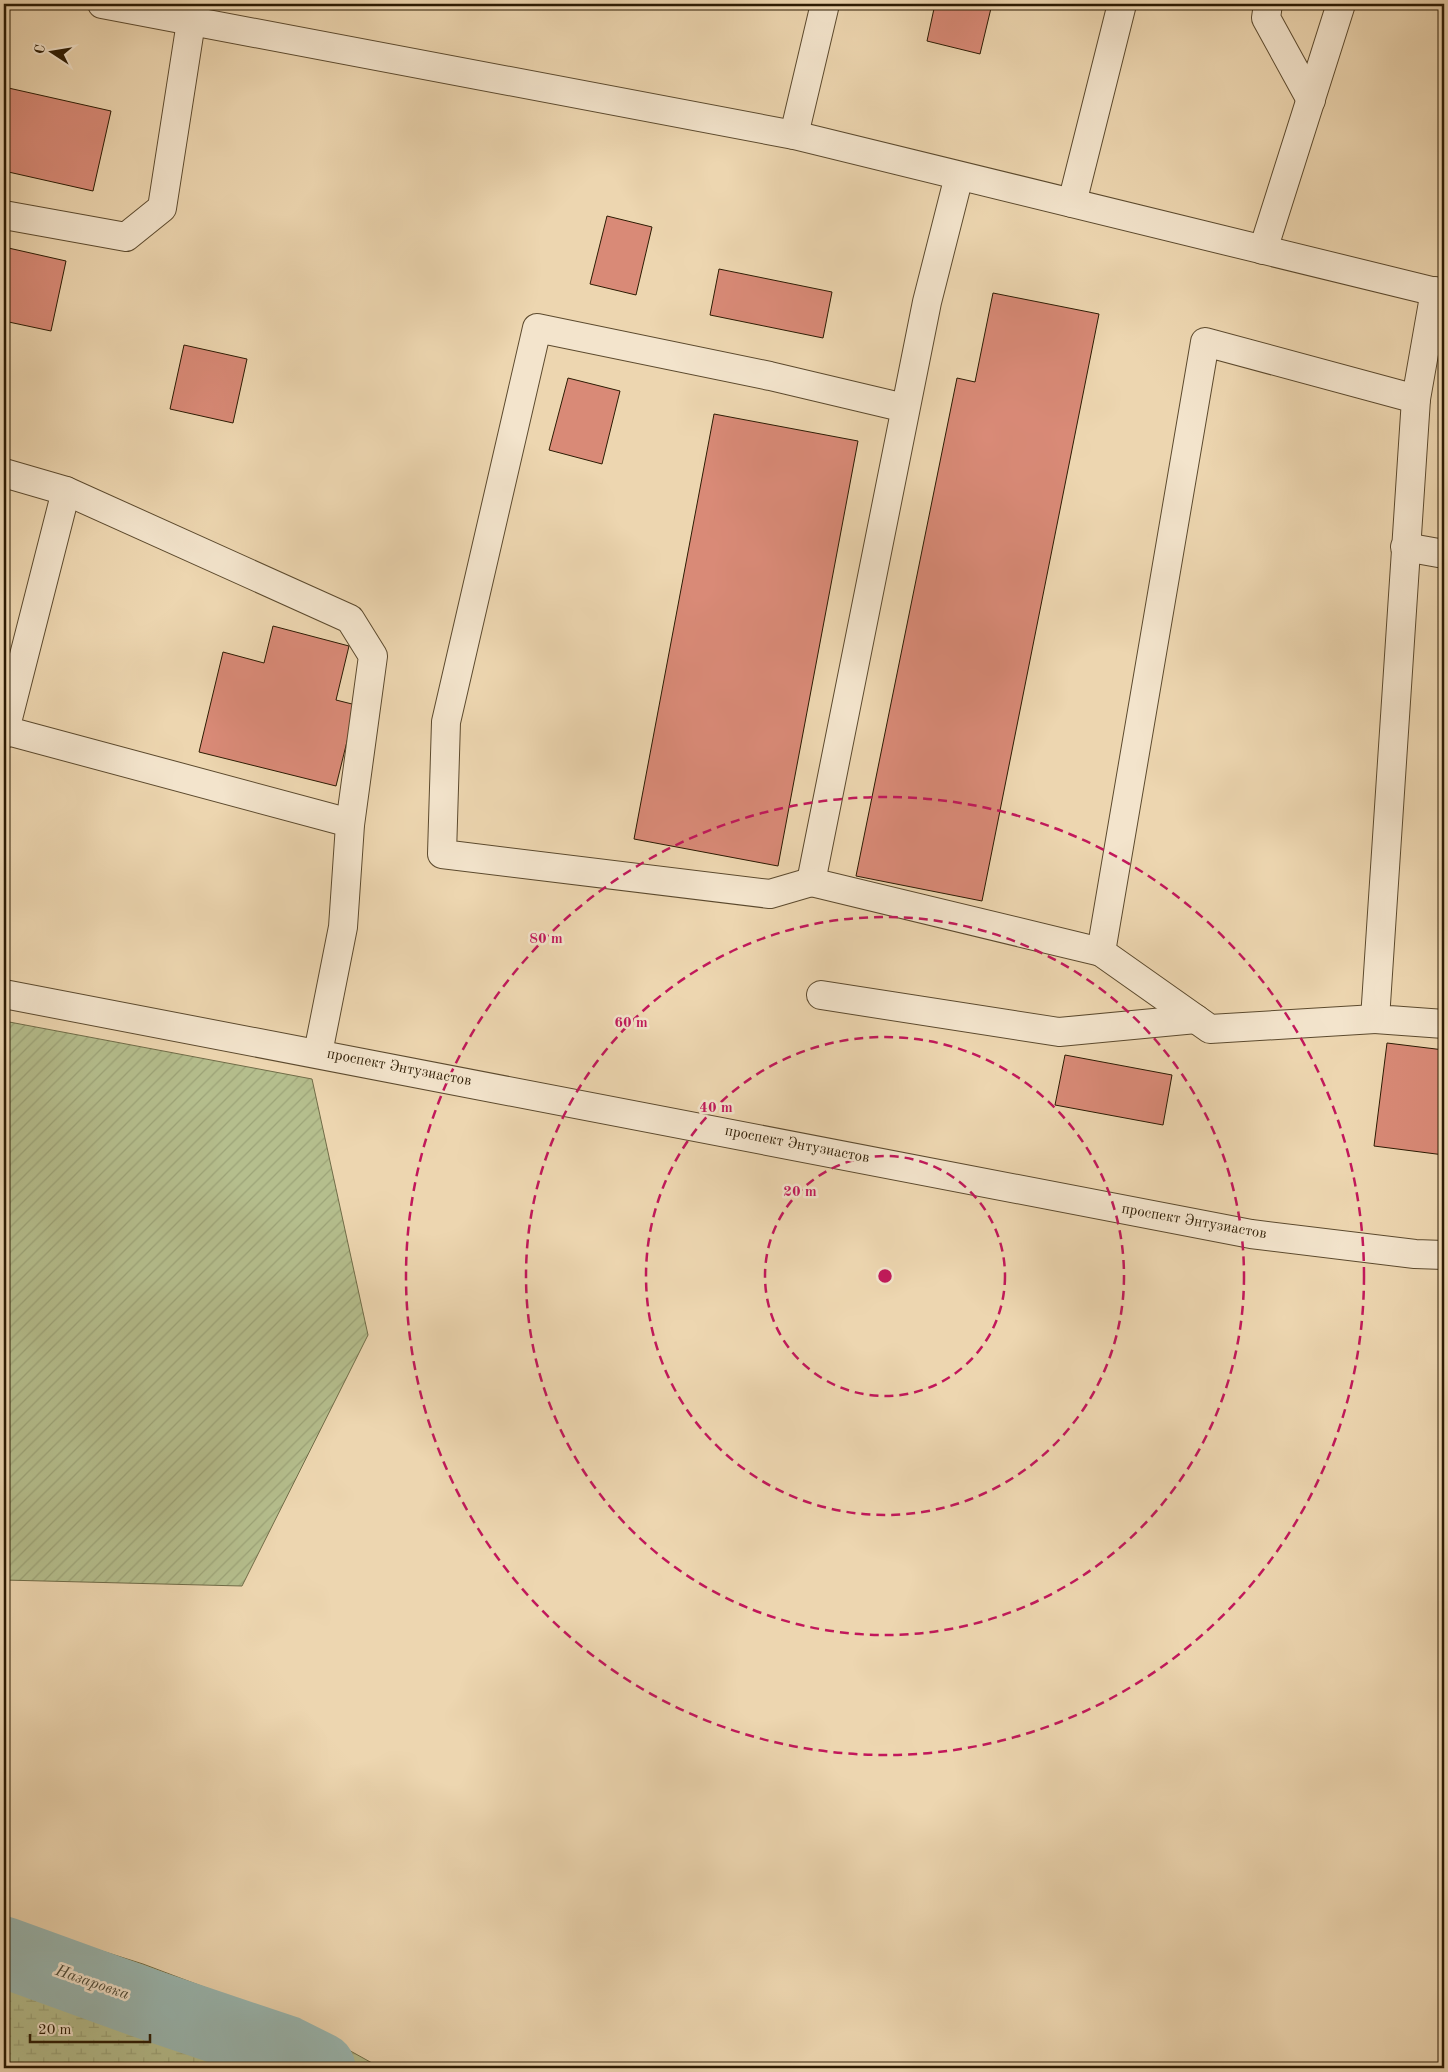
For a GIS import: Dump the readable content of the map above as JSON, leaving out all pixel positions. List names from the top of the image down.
{
  "streets": {
    "street": ["проспект Энтузиастов"]
  },
  "water": ["Назаровка"],
  "scale_bar": "20 m",
  "north": "left",
  "rings": [
    "80 m",
    "60 m",
    "40 m",
    "20 m"
  ]
}
